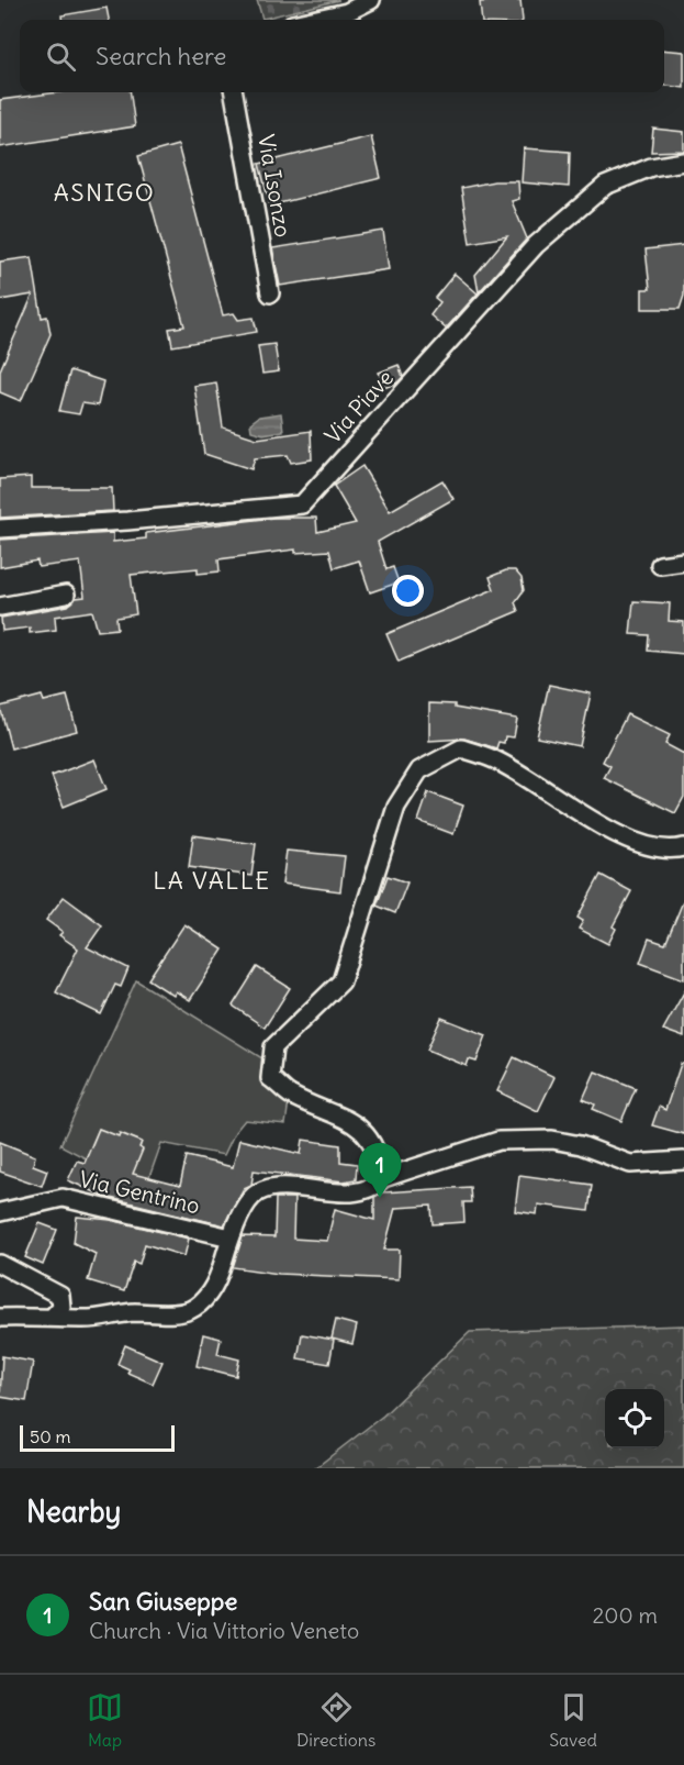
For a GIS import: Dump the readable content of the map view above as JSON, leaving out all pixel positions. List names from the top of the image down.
{
  "streets": {
    "street": ["Via Isonzo", "Via Piave", "Via Gentrino"]
  },
  "districts": ["ASNIGO", "LA VALLE"],
  "scale_bar": "50 m",
  "page": {
    "search": "Search here",
    "pins": "1",
    "scale": "50 m",
    "heading": "Nearby",
    "list": [
      {
        "mark": "1",
        "name": "San Giuseppe",
        "note": "Church · Via Vittorio Veneto",
        "value": "200 m"
      }
    ],
    "nav": ["Map", "Directions", "Saved"]
  }
}
